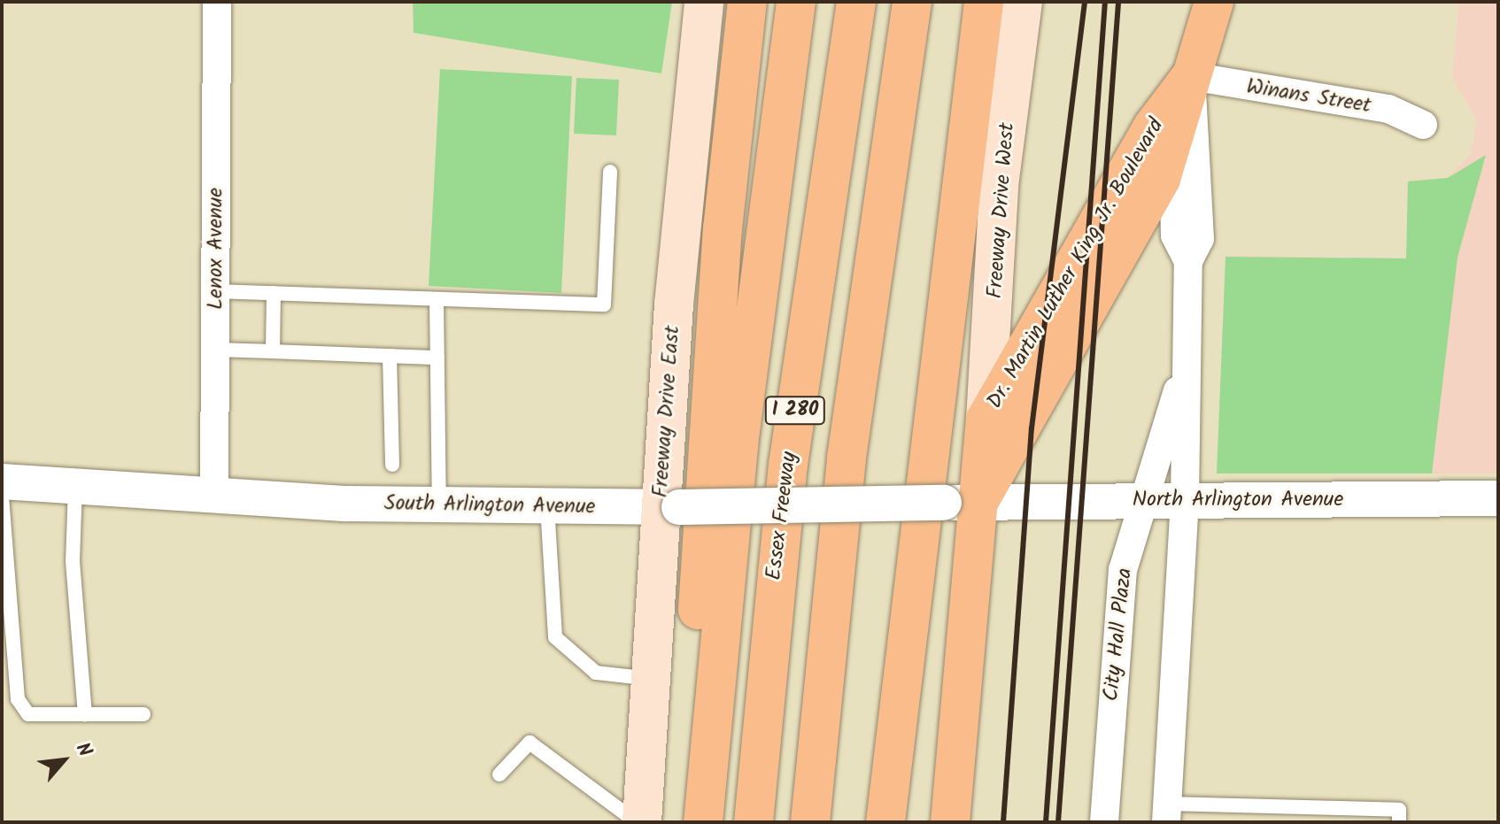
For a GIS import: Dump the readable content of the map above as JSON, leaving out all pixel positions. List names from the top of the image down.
{
  "streets": {
    "main road": [
      "Freeway Drive West",
      "Dr. Martin Luther King Jr. Boulevard",
      "I 280",
      "Freeway Drive East",
      "Essex Freeway"
    ],
    "street": [
      "Winans Street",
      "Lenox Avenue",
      "North Arlington Avenue",
      "South Arlington Avenue",
      "City Hall Plaza"
    ]
  },
  "crossings": [
    ["Winans Street", "Dr. Martin Luther King Jr. Boulevard"],
    ["Winans Street", "City Hall Plaza"],
    ["Freeway Drive West", "Dr. Martin Luther King Jr. Boulevard"],
    ["Lenox Avenue", "South Arlington Avenue"],
    ["Dr. Martin Luther King Jr. Boulevard", "North Arlington Avenue"],
    ["Dr. Martin Luther King Jr. Boulevard", "South Arlington Avenue"],
    ["Dr. Martin Luther King Jr. Boulevard", "City Hall Plaza"],
    ["Freeway Drive East", "South Arlington Avenue"],
    ["North Arlington Avenue", "South Arlington Avenue"],
    ["North Arlington Avenue", "City Hall Plaza"]
  ],
  "north": "top right"
}
